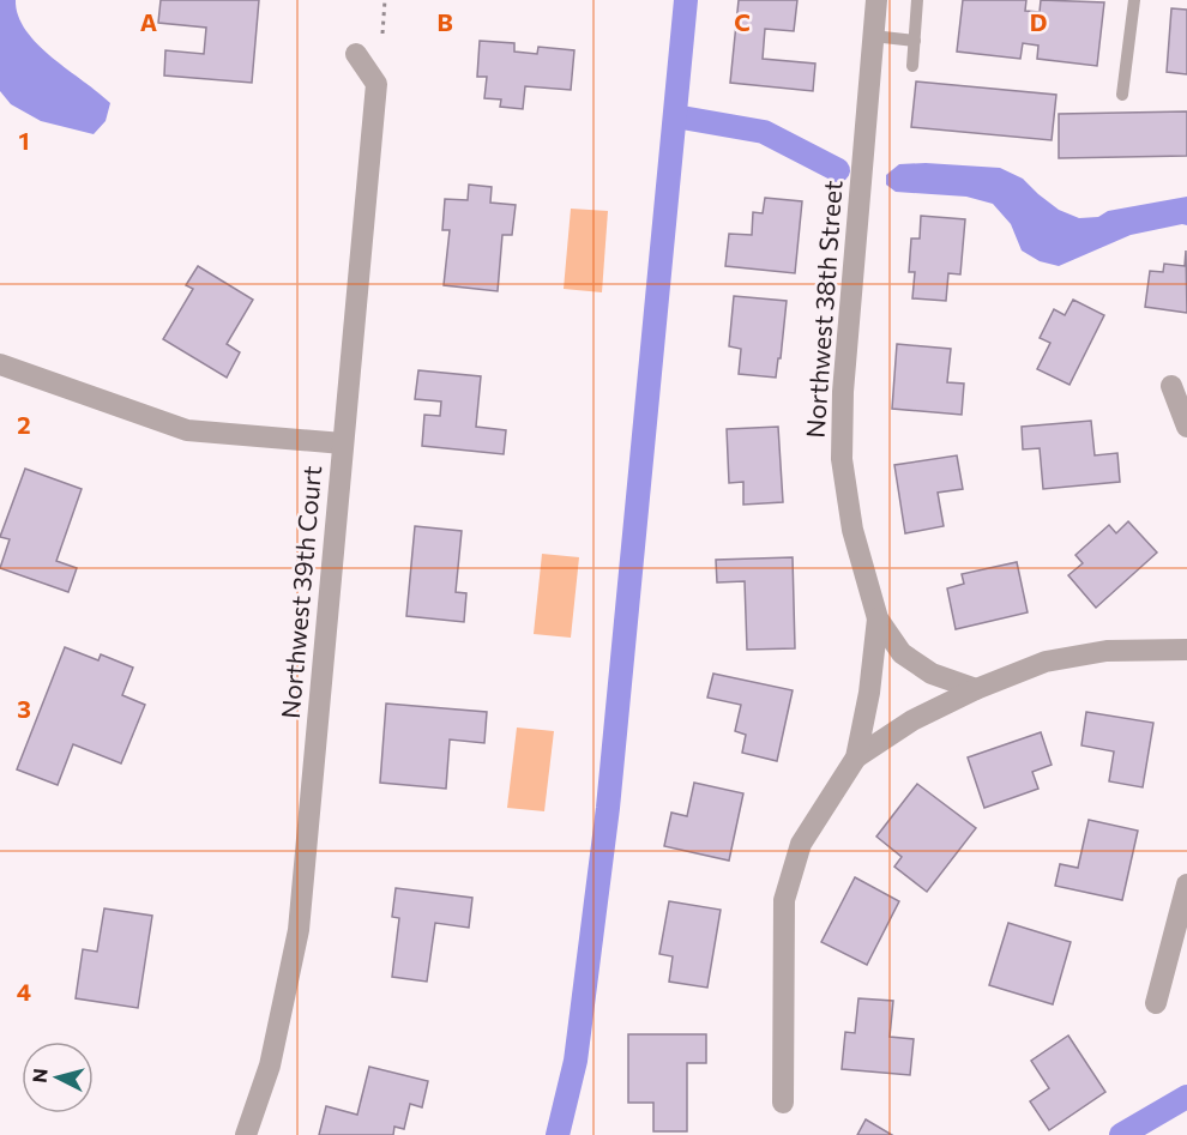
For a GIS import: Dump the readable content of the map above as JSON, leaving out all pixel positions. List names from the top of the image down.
{
  "streets": {
    "street": ["Northwest 38th Street", "Northwest 39th Court"]
  },
  "north": "left",
  "grid": {
    "columns": [
      "A",
      "B",
      "C",
      "D"
    ],
    "rows": [
      "1",
      "2",
      "3",
      "4"
    ]
  }
}
